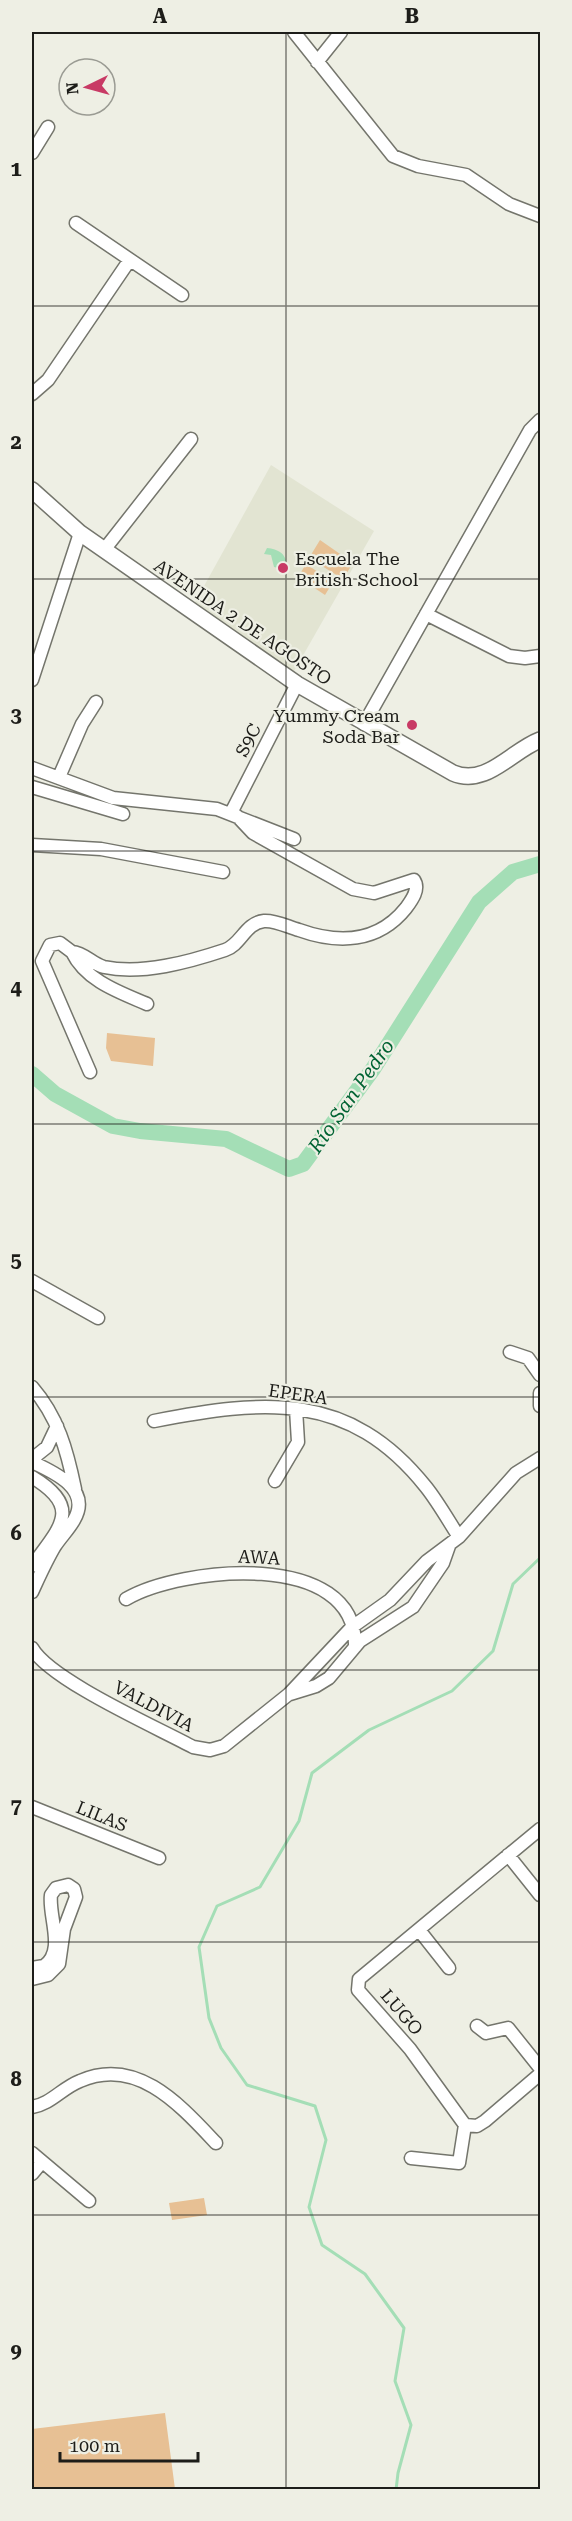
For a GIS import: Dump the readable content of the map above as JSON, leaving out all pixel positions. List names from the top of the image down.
{
  "streets": {
    "main road": ["AVENIDA 2 DE AGOSTO"],
    "street": [
      "S9C",
      "EPERA",
      "AWA",
      "VALDIVIA",
      "LILAS",
      "LUGO"
    ]
  },
  "crossings": [
    ["AVENIDA 2 DE AGOSTO", "S9C"],
    ["EPERA", "VALDIVIA"],
    ["AWA", "VALDIVIA"]
  ],
  "water": ["Río San Pedro"],
  "places": ["Escuela The British School", "Yummy Cream Soda Bar"],
  "scale_bar": "100 m",
  "north": "left",
  "grid": {
    "columns": ["A", "B"],
    "rows": [
      "1",
      "2",
      "3",
      "4",
      "5",
      "6",
      "7",
      "8",
      "9"
    ]
  }
}
